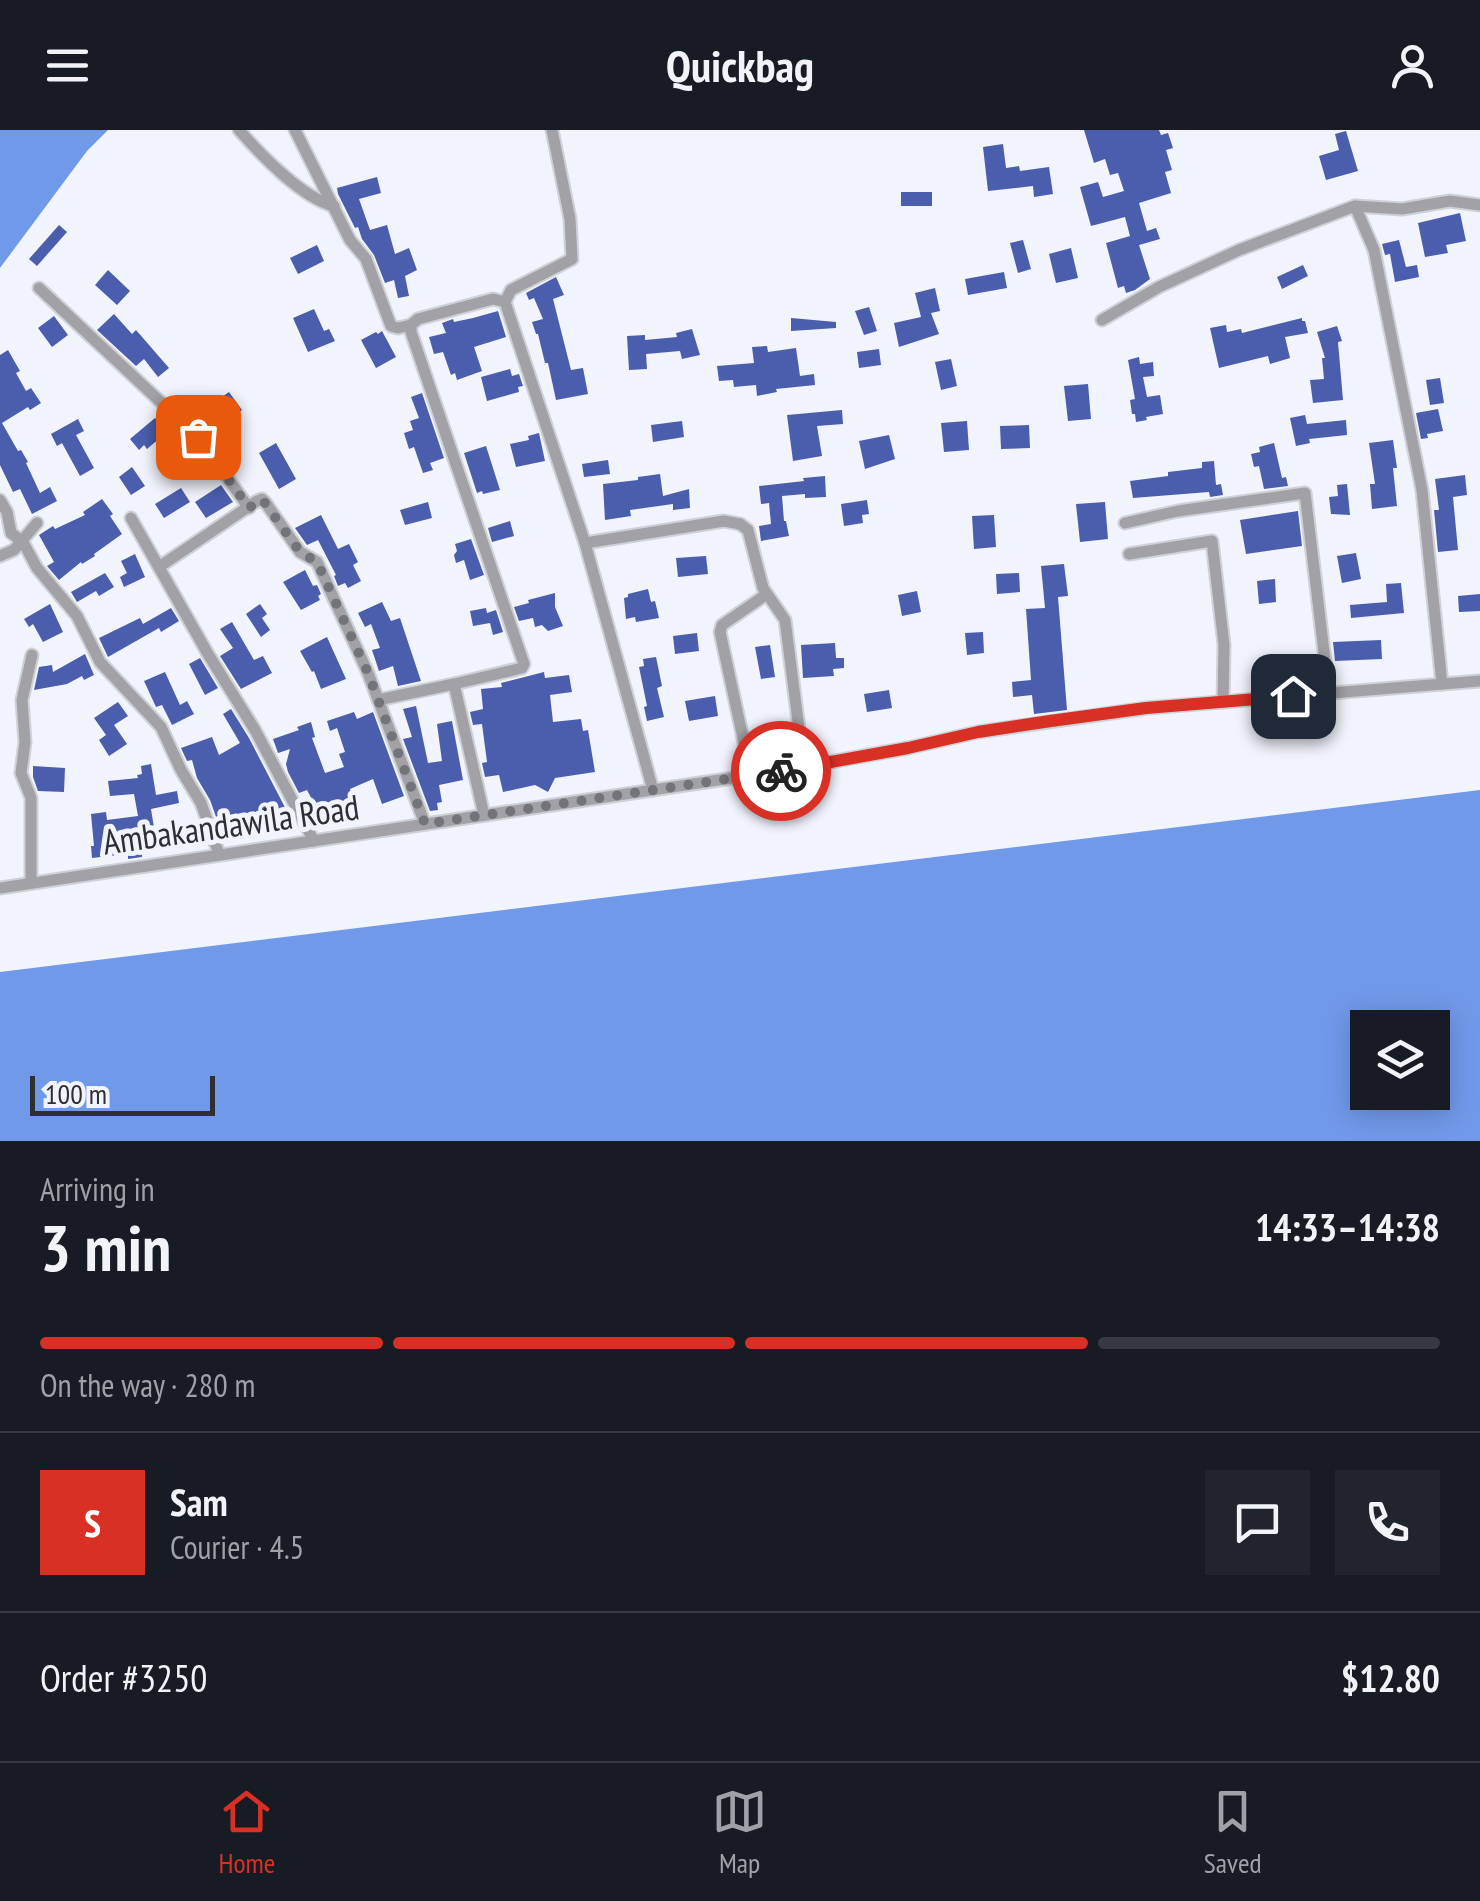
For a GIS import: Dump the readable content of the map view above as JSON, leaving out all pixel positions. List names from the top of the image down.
{
  "streets": {
    "street": ["Ambakandawila Road"]
  },
  "scale_bar": "100 m",
  "page": {
    "header": "Quickbag",
    "scale": "100 m",
    "heading": ["3 min", "Arriving in", "14:33–14:38"],
    "panel": [
      "Sam",
      "Courier · 4.5",
      "Order #3250",
      "$12.80"
    ],
    "bar": "On the way · 280 m",
    "round": "S",
    "tabs": ["Home", "Map", "Saved"]
  }
}
